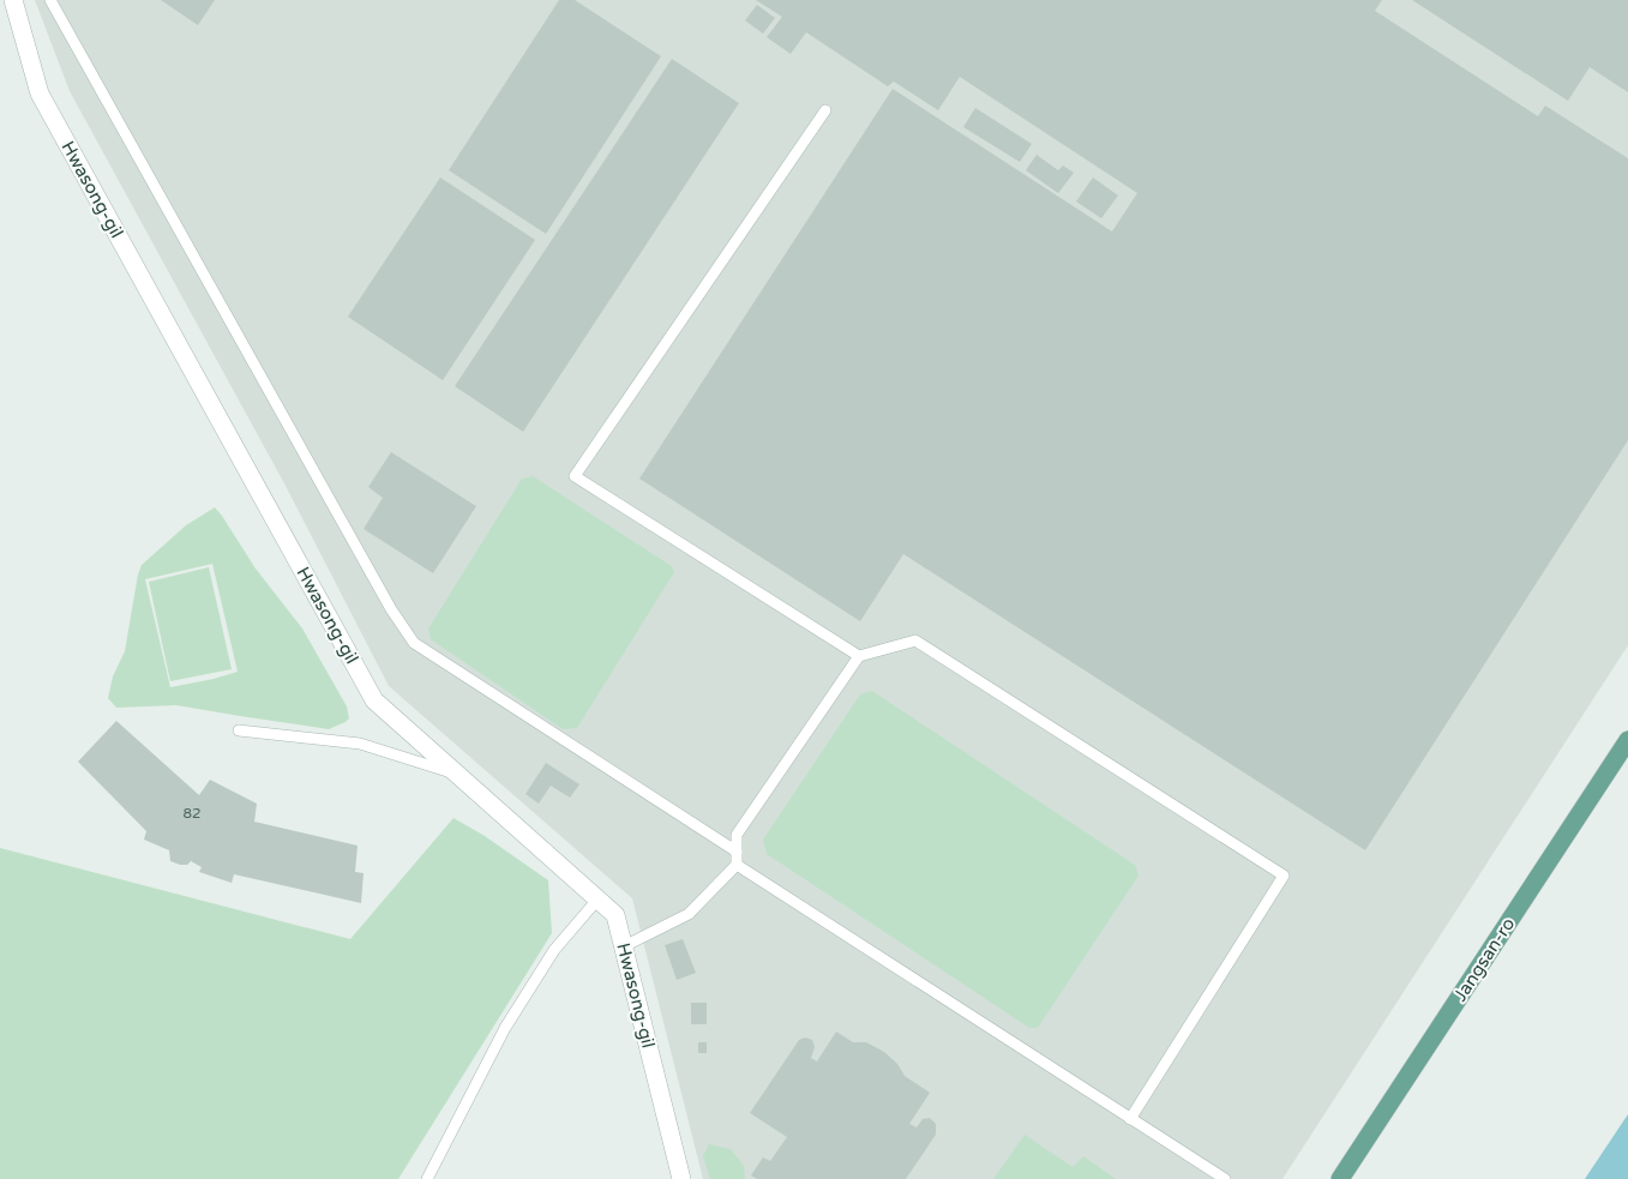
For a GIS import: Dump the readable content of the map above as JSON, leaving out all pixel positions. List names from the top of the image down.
{
  "streets": {
    "main road": ["Jangsan-ro"],
    "street": ["Hwasong-gil"]
  },
  "house_numbers": ["82"]
}
